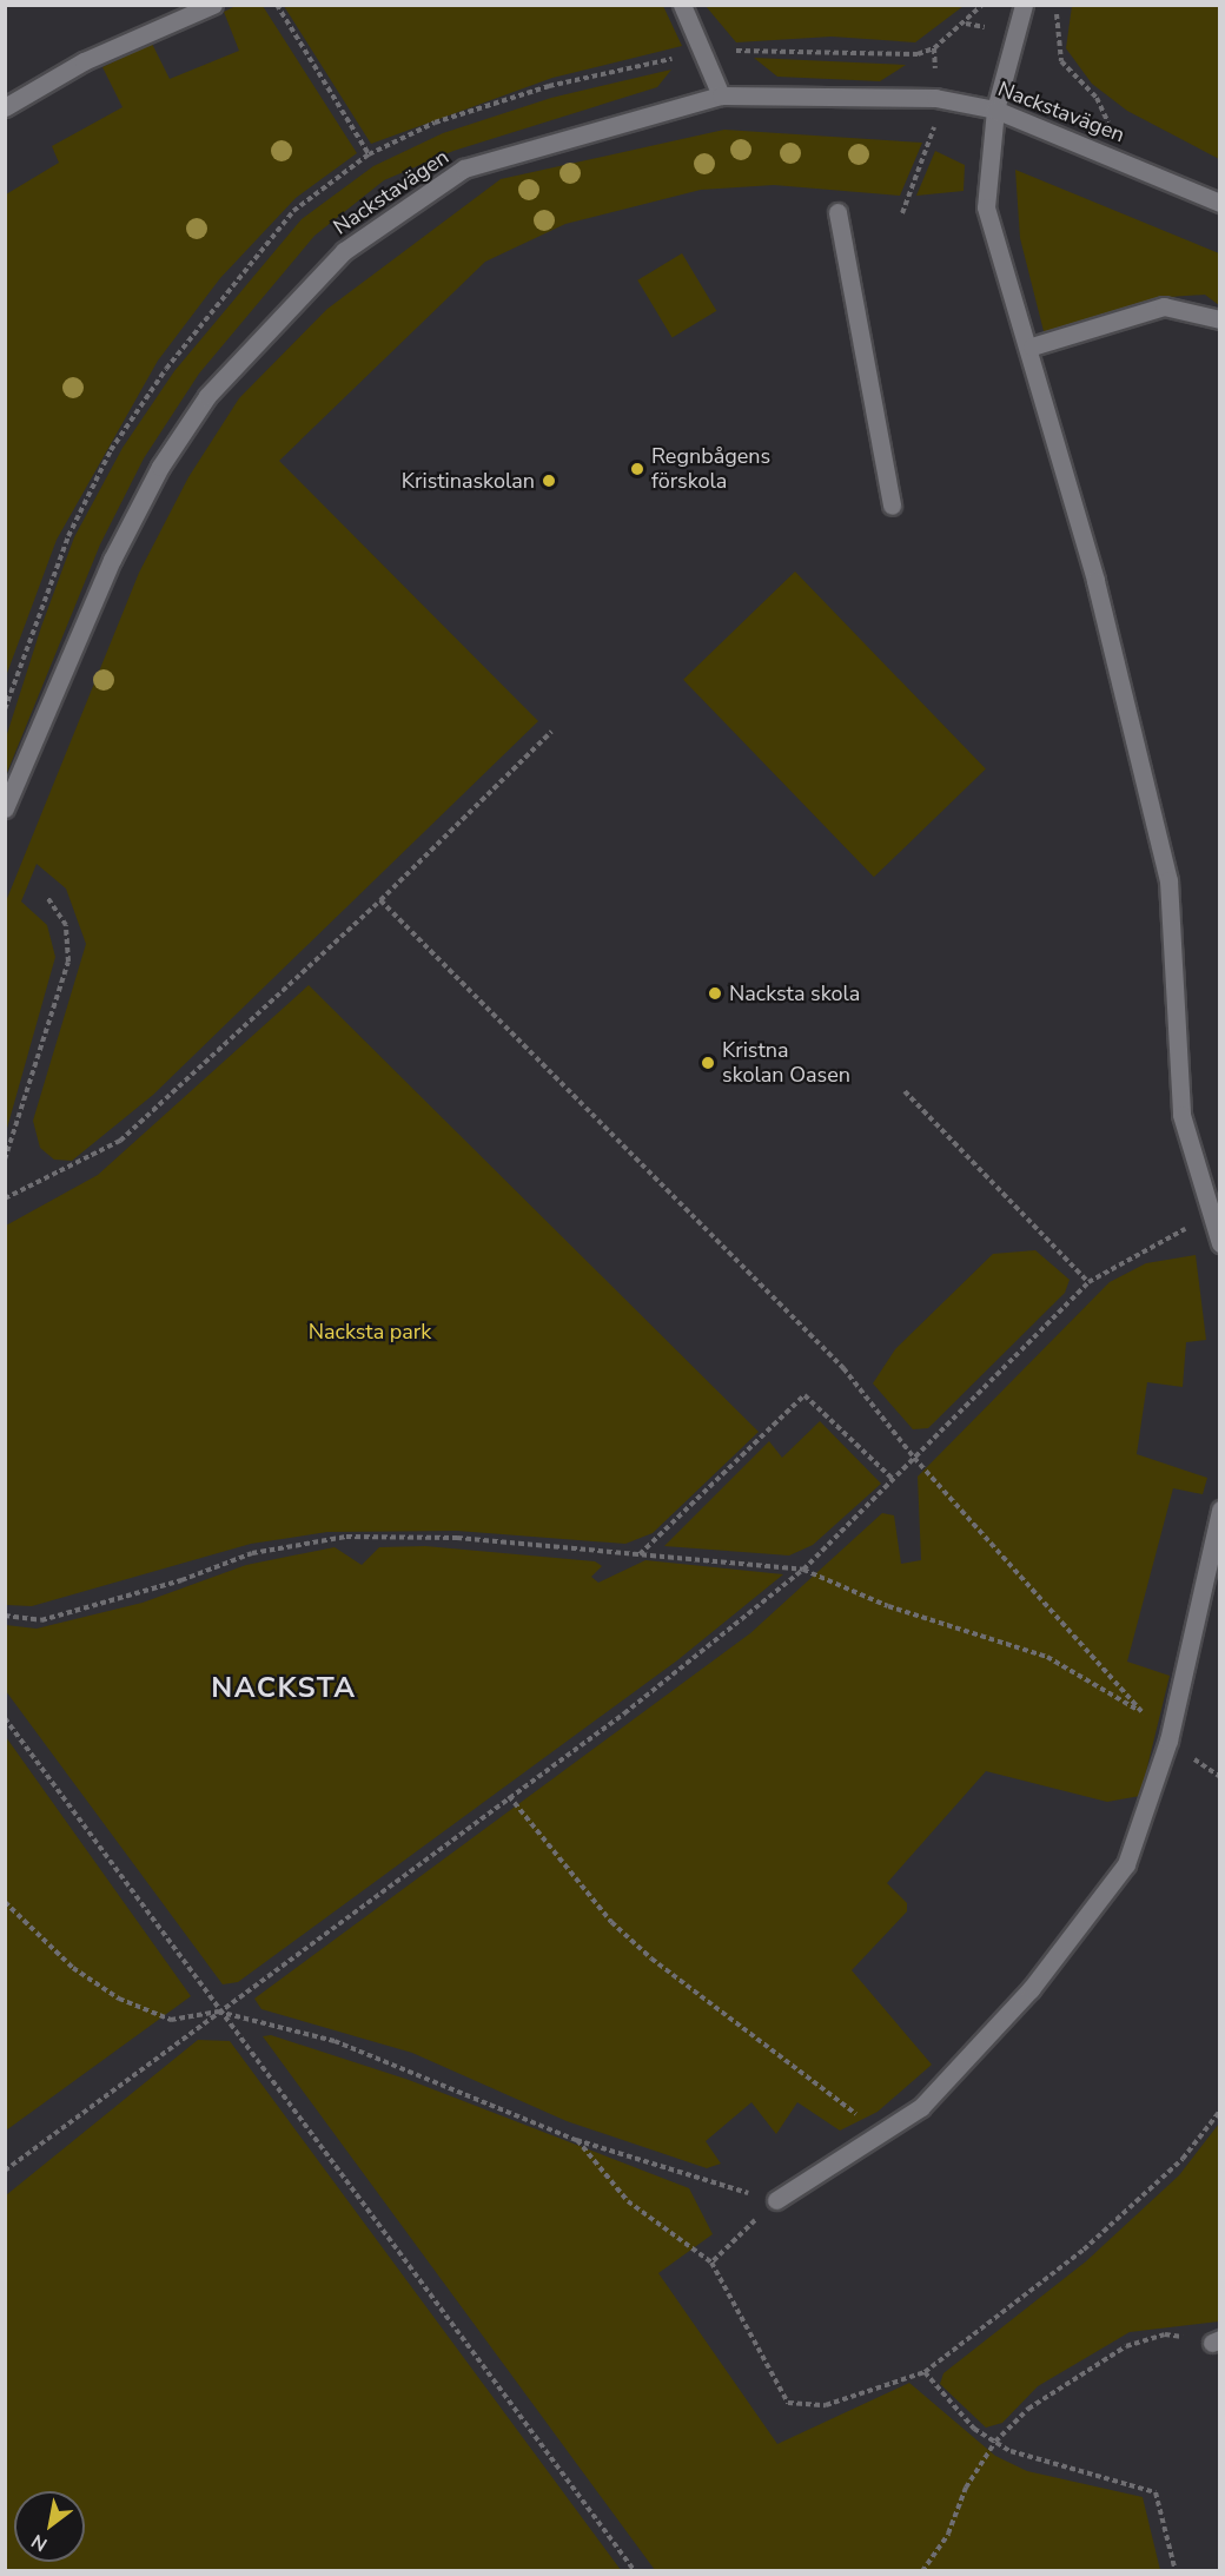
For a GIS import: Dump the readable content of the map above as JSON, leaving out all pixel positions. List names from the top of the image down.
{
  "streets": {
    "street": ["Nackstavägen"]
  },
  "districts": ["NACKSTA"],
  "parks": ["Nacksta park"],
  "places": [
    "Regnbågens förskola",
    "Kristinaskolan",
    "Nacksta skola",
    "Kristna skolan Oasen"
  ],
  "north": "bottom left"
}
